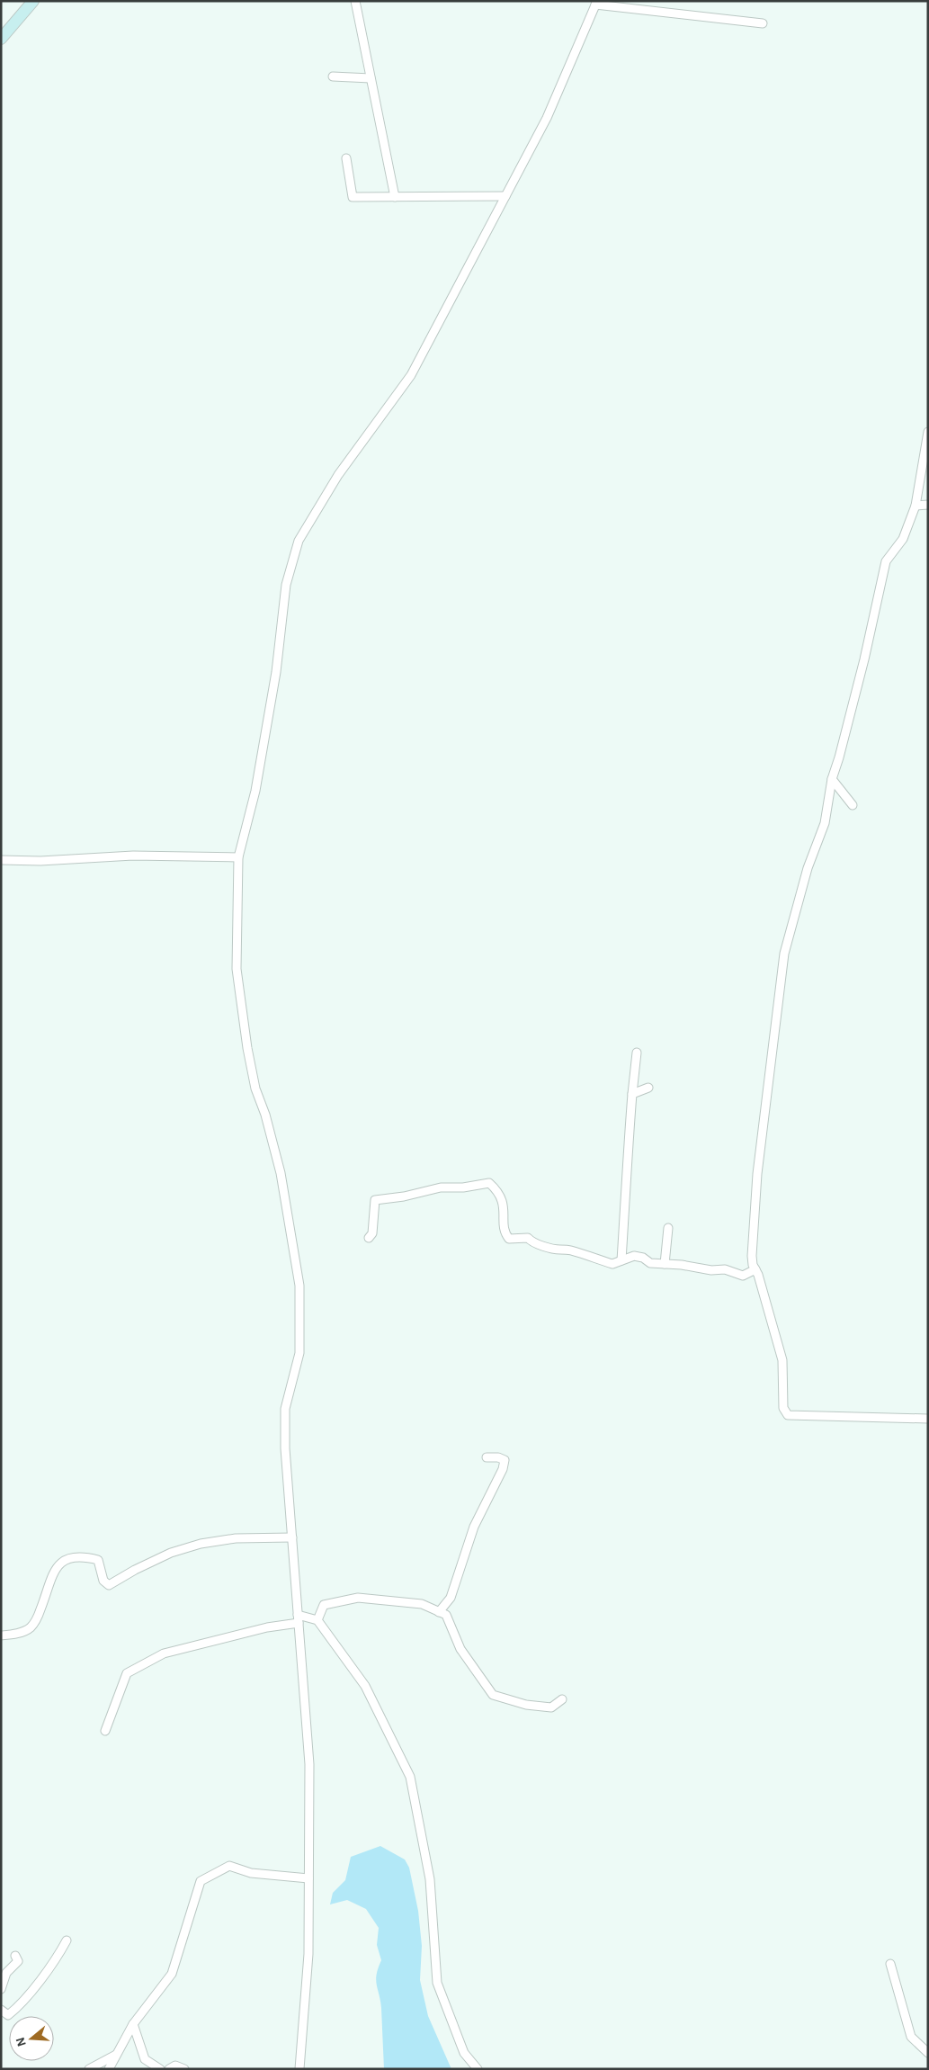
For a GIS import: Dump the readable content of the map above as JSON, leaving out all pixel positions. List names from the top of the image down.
{
  "north": "left"
}
